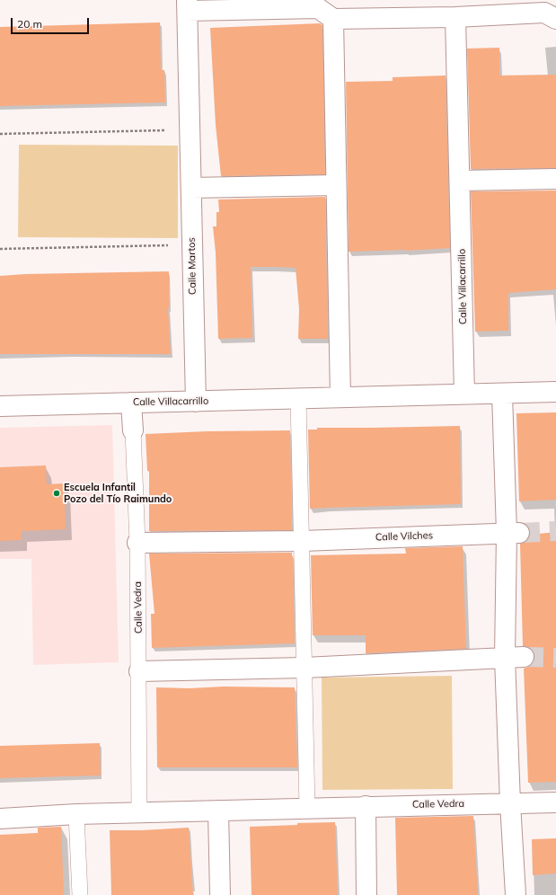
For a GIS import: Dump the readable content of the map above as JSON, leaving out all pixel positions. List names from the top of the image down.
{
  "streets": {
    "street": [
      "Calle Martos",
      "Calle Villacarrillo",
      "Calle Vilches",
      "Calle Vedra"
    ]
  },
  "crossings": [
    ["Calle Martos", "Calle Villacarrillo"],
    ["Calle Villacarrillo", "Calle Vedra"],
    ["Calle Vilches", "Calle Vedra"]
  ],
  "places": ["Escuela Infantil Pozo del Tío Raimundo"],
  "scale_bar": "20 m"
}
